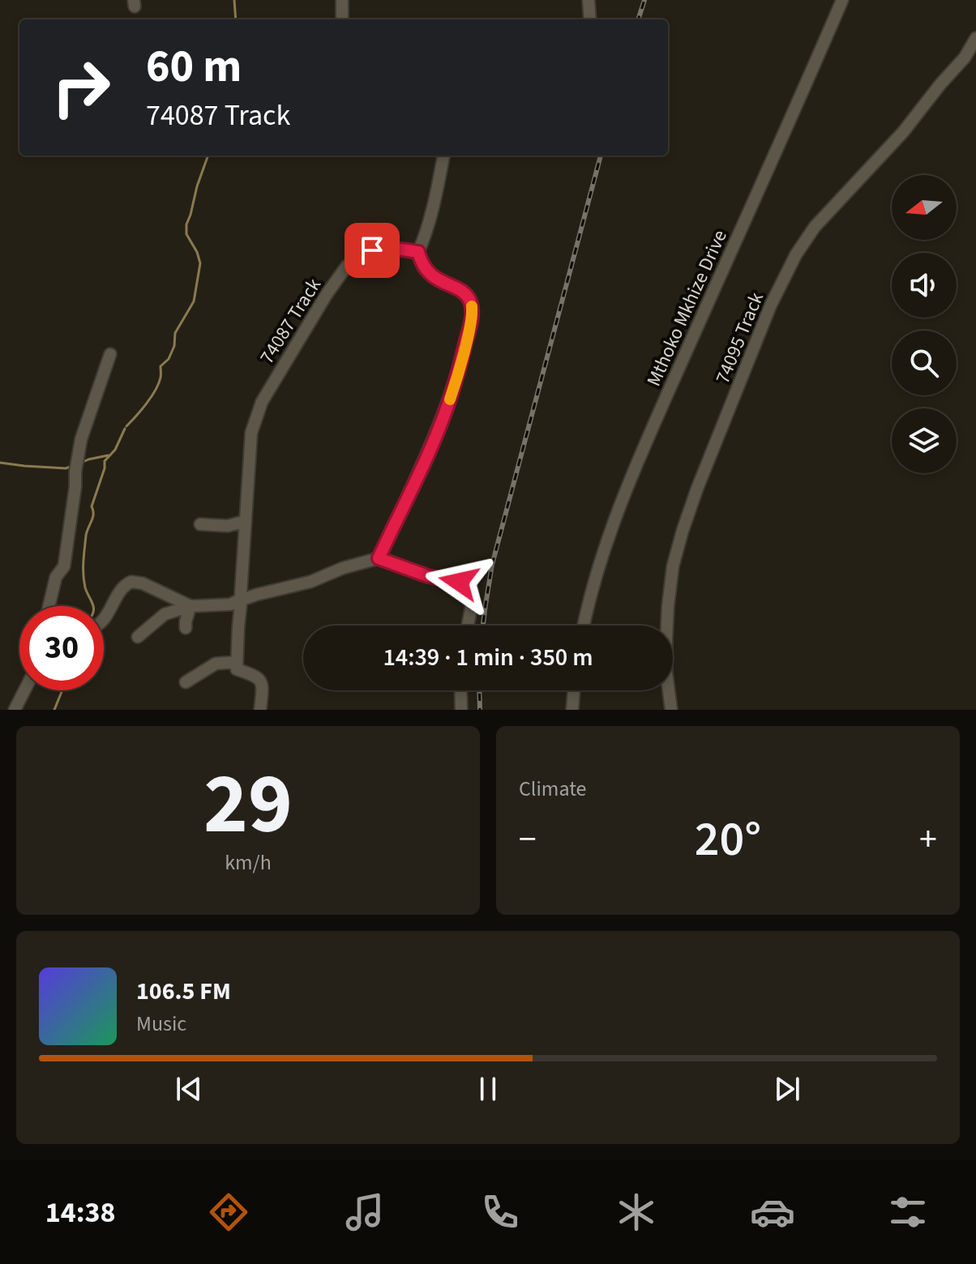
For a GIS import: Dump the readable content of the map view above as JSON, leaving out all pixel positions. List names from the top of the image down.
{
  "streets": {
    "street": ["Mthoko Mkhize Drive", "74087 Track", "74095 Track"]
  },
  "north": "left",
  "page": {
    "turn": ["60 m", "74087 Track"],
    "limit": "30",
    "trip": "14:39 · 1 min · 350 m",
    "tile": [
      ["29", "km/h"],
      "Climate"
    ],
    "heat": ["−", "20°", "+"],
    "song": ["106.5 FM", "Music"],
    "tabs": "14:38"
  }
}
